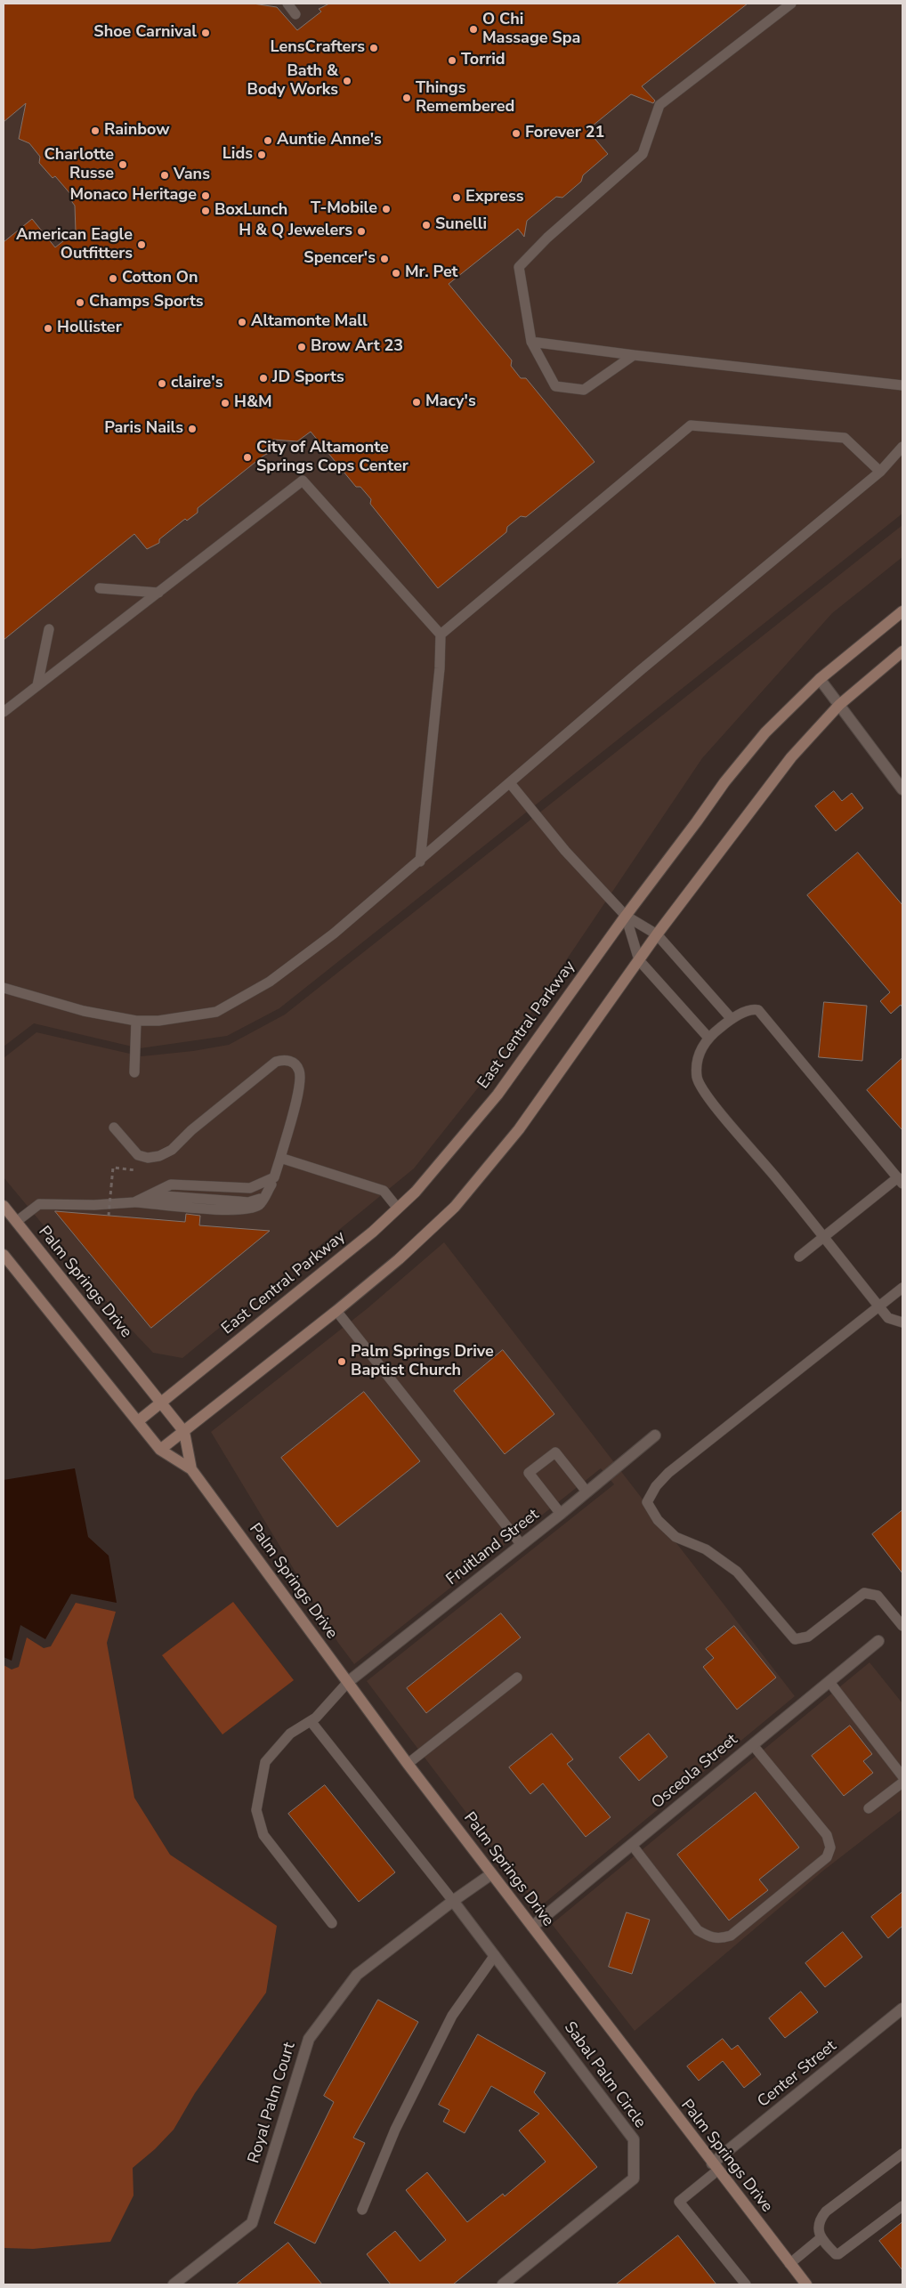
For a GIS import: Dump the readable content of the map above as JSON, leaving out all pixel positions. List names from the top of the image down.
{
  "streets": {
    "main road": ["East Central Parkway", "Palm Springs Drive"],
    "street": [
      "Fruitland Street",
      "Osceola Street",
      "Center Street",
      "Sabal Palm Circle",
      "Royal Palm Court"
    ]
  },
  "crossings": [
    ["East Central Parkway", "Palm Springs Drive"],
    ["Palm Springs Drive", "Fruitland Street"],
    ["Palm Springs Drive", "Osceola Street"],
    ["Palm Springs Drive", "Center Street"],
    ["Sabal Palm Circle", "Royal Palm Court"]
  ],
  "places": [
    "O Chi Massage Spa",
    "Shoe Carnival",
    "LensCrafters",
    "Torrid",
    "Bath & Body Works",
    "Things Remembered",
    "Rainbow",
    "Forever 21",
    "Auntie Anne's",
    "Lids",
    "Charlotte Russe",
    "Vans",
    "Monaco Heritage",
    "Express",
    "T-Mobile",
    "BoxLunch",
    "Sunelli",
    "H & Q Jewelers",
    "American Eagle Outfitters",
    "Spencer's",
    "Mr. Pet",
    "Cotton On",
    "Champs Sports",
    "Altamonte Mall",
    "Hollister",
    "Brow Art 23",
    "JD Sports",
    "claire's",
    "Macy's",
    "H&M",
    "Paris Nails",
    "City of Altamonte Springs Cops Center",
    "Palm Springs Drive Baptist Church"
  ]
}
